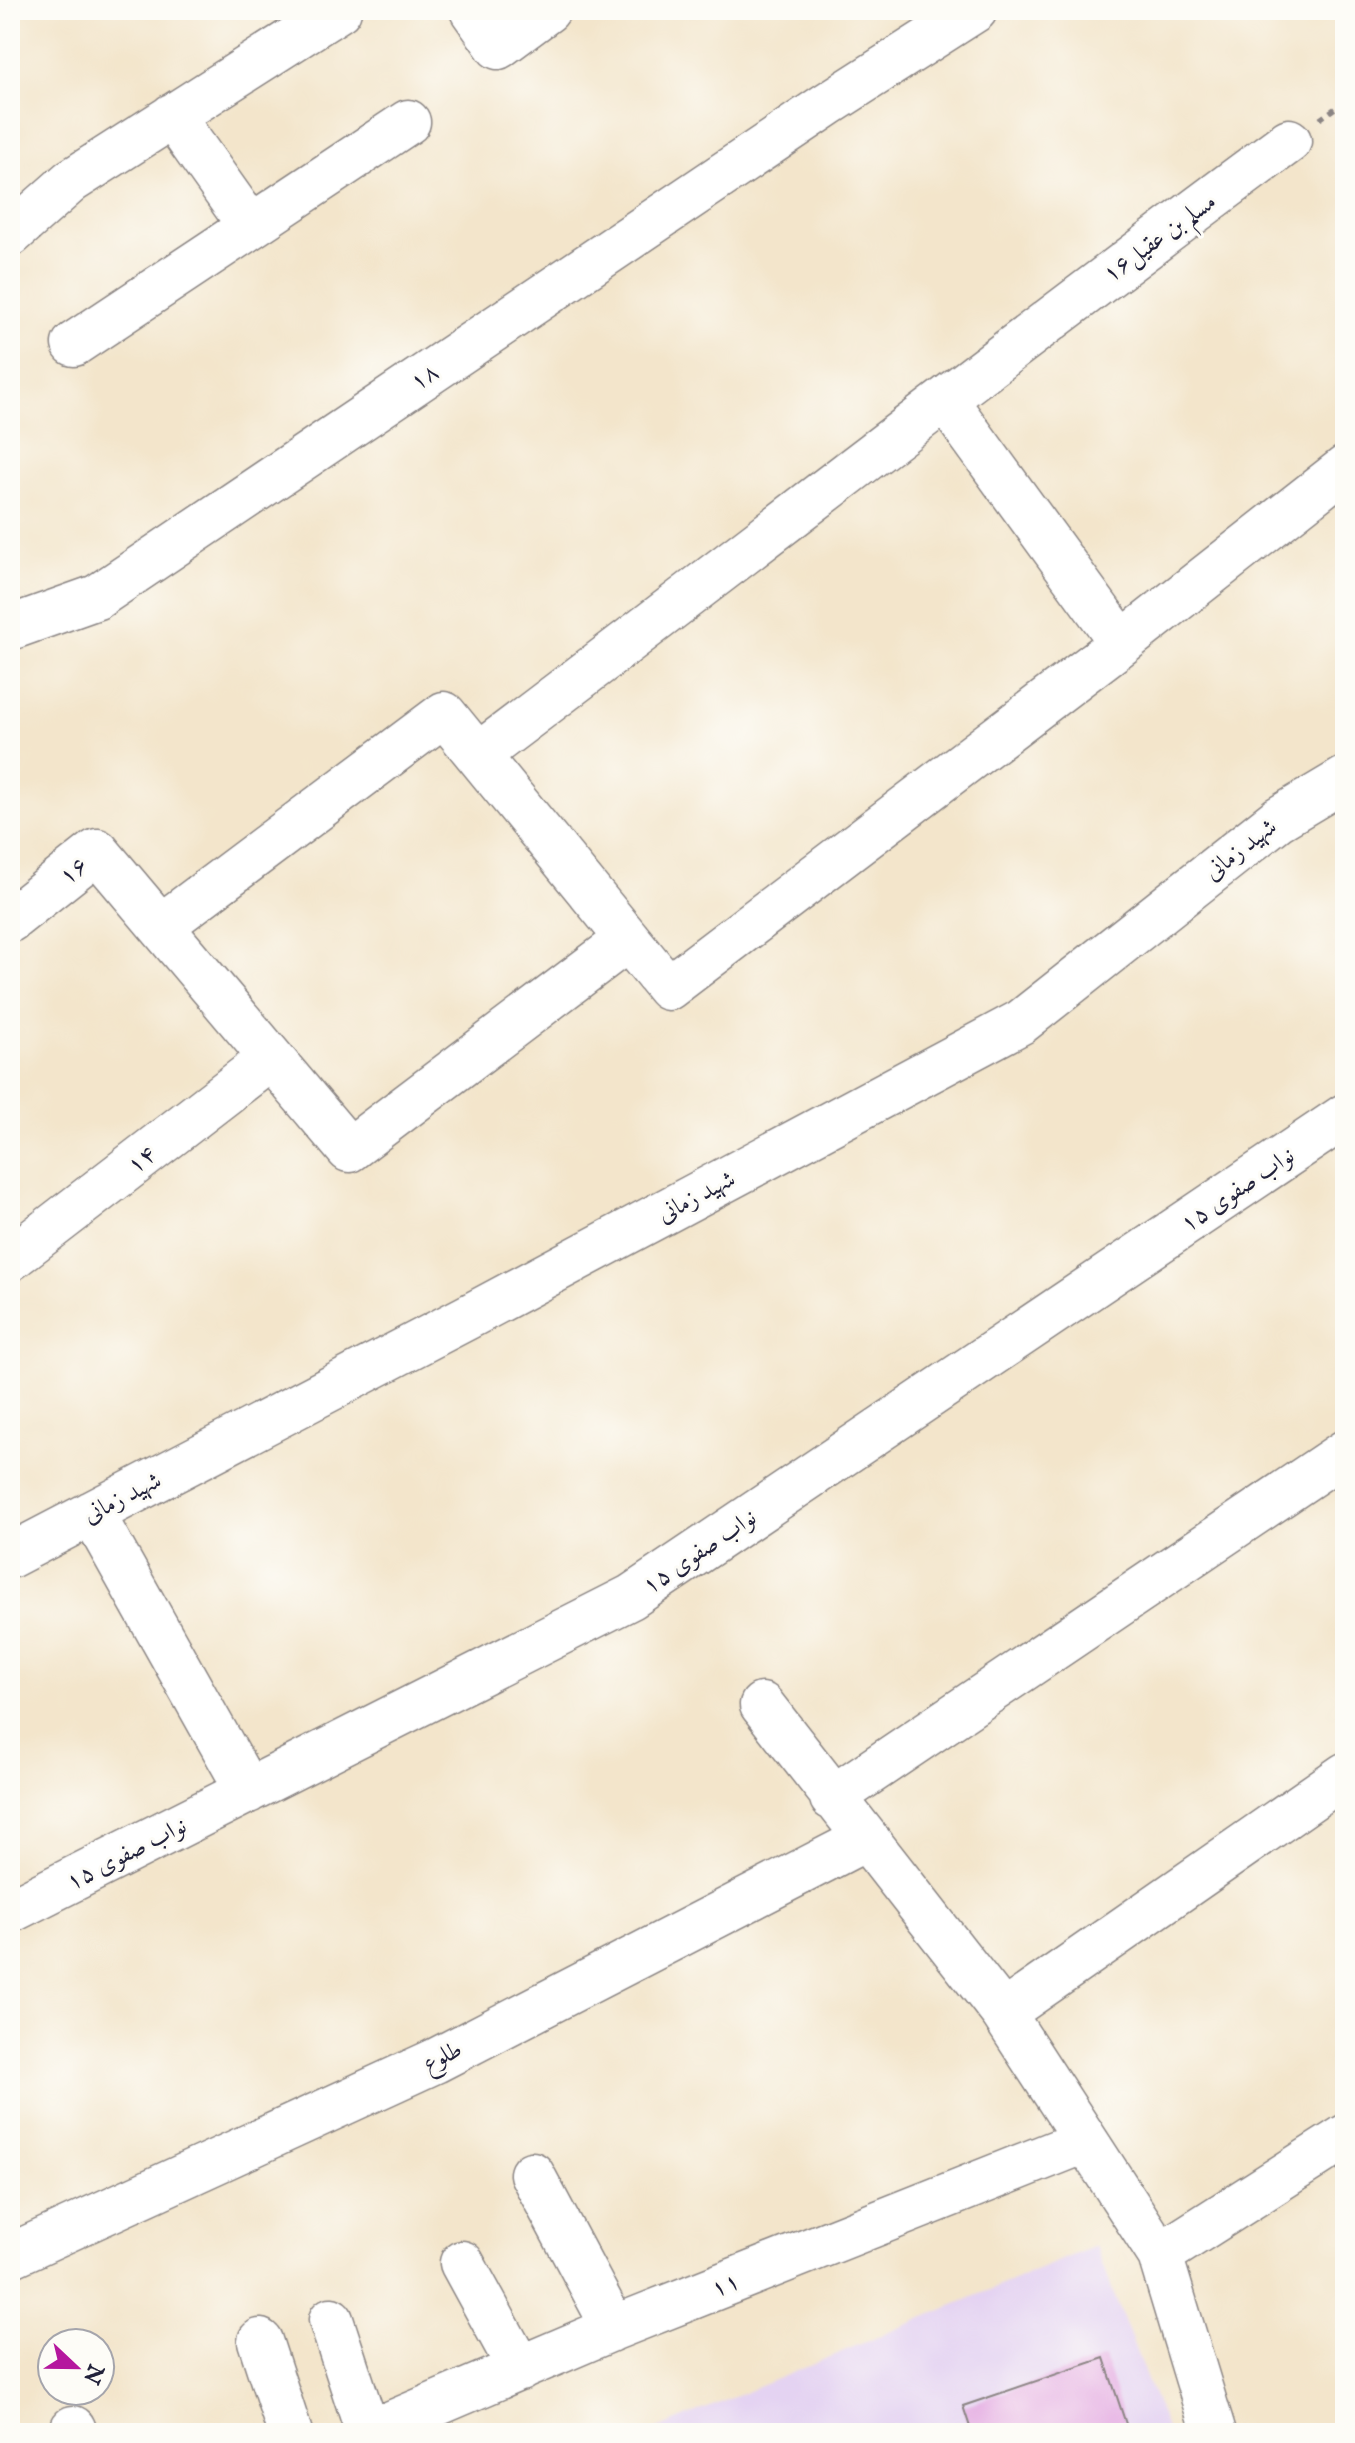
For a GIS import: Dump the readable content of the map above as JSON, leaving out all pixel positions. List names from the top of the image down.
{
  "streets": {
    "street": [
      "مسلم بن عقیل۱۶",
      "۱۸",
      "شهید زمانی",
      "۱۶",
      "۱۴",
      "نواب صفوی ۱۵",
      "طلوع",
      "۱۱"
    ]
  },
  "north": "right"
}
